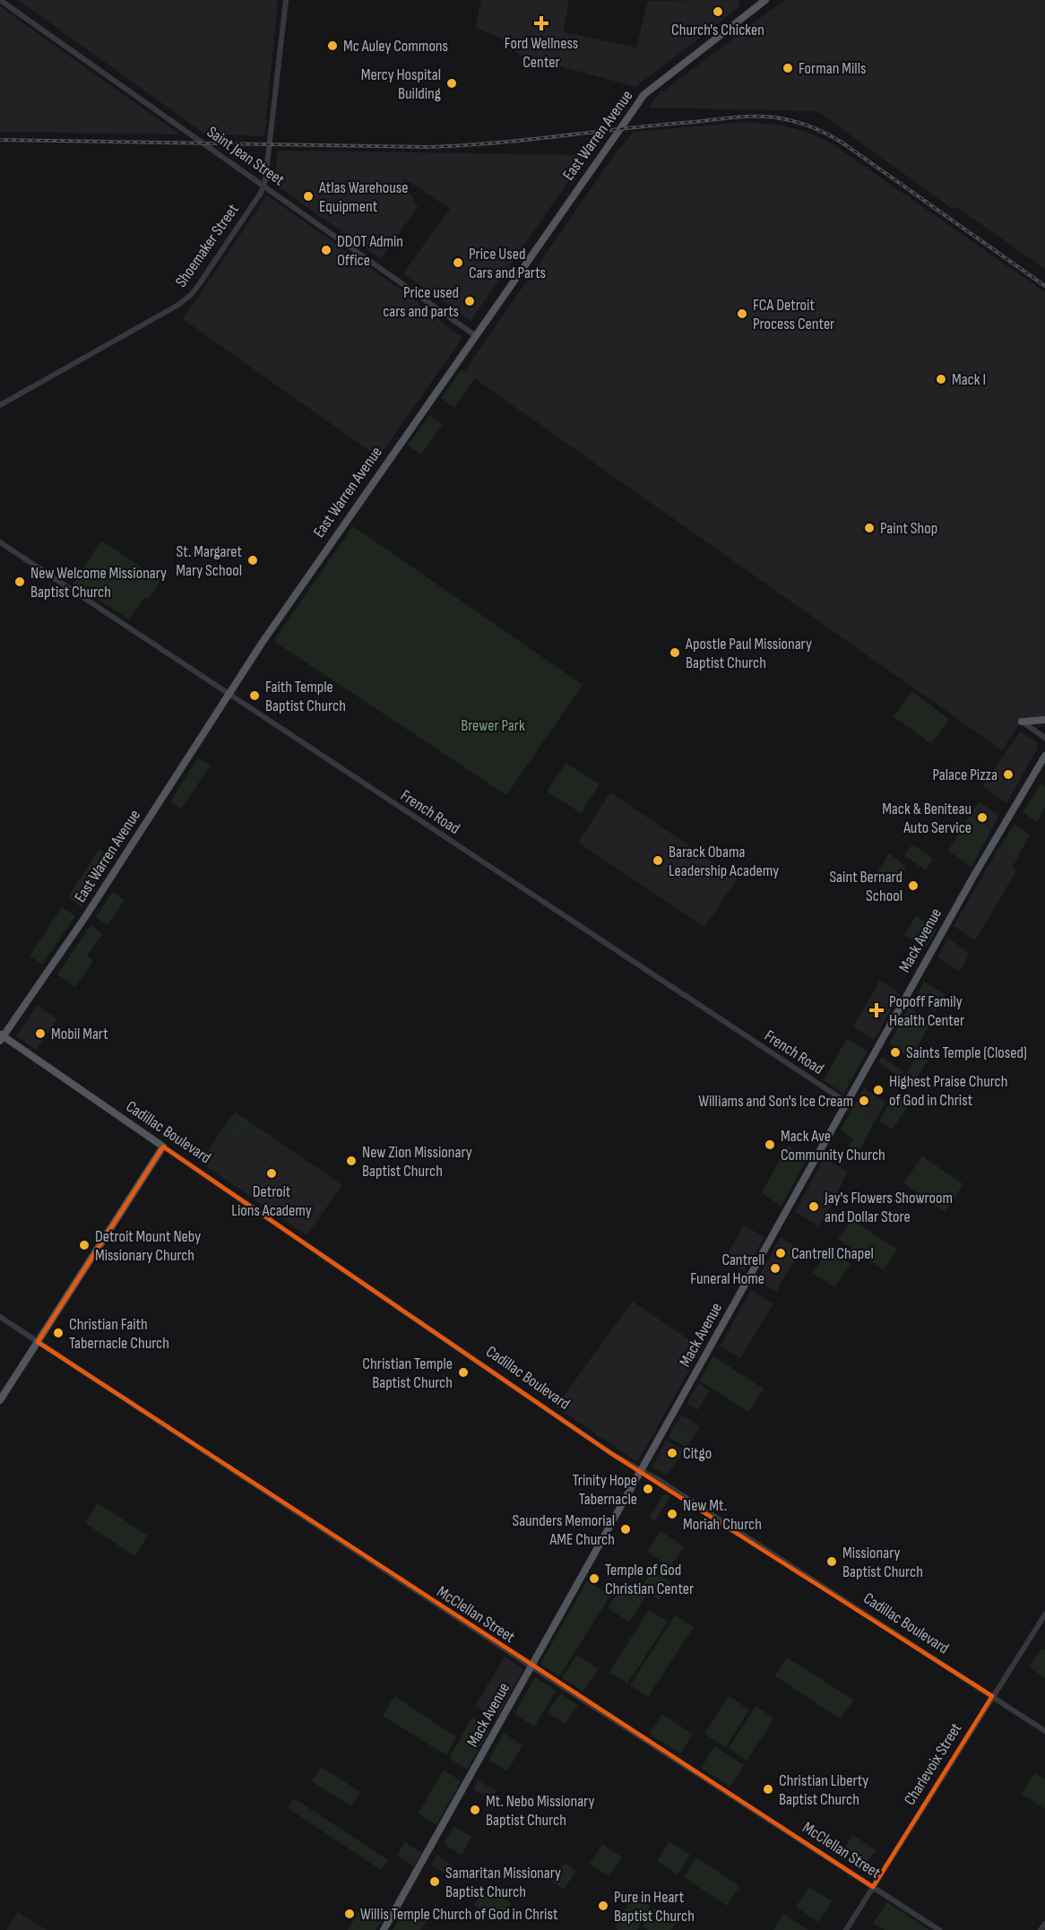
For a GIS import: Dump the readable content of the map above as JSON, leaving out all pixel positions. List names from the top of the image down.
{
  "streets": {
    "main road": ["East Warren Avenue", "Mack Avenue", "Cadillac Boulevard"],
    "street": [
      "Saint Jean Street",
      "Shoemaker Street",
      "French Road",
      "McClellan Street",
      "Charlevoix Street"
    ]
  },
  "crossings": [
    ["East Warren Avenue", "Saint Jean Street"],
    ["East Warren Avenue", "French Road"],
    ["East Warren Avenue", "Cadillac Boulevard"],
    ["Saint Jean Street", "Shoemaker Street"],
    ["French Road", "Mack Avenue"],
    ["Mack Avenue", "Cadillac Boulevard"],
    ["Mack Avenue", "McClellan Street"],
    ["Cadillac Boulevard", "Charlevoix Street"],
    ["McClellan Street", "Charlevoix Street"]
  ],
  "parks": ["Brewer Park"],
  "places": {
    "other": [
      "Church's Chicken",
      "Mc Auley Commons",
      "Forman Mills",
      "Mercy Hospital Building",
      "Atlas Warehouse Equipment",
      "DDOT Admin Office",
      "Price Used Cars and Parts",
      "Price used cars and parts",
      "FCA Detroit Process Center",
      "Mack I",
      "Paint Shop",
      "St. Margaret Mary School",
      "New Welcome Missionary Baptist Church",
      "Apostle Paul Missionary Baptist Church",
      "Faith Temple Baptist Church",
      "Palace Pizza",
      "Mack & Beniteau Auto Service",
      "Barack Obama Leadership Academy",
      "Saint Bernard School",
      "Mobil Mart",
      "Saints Temple (Closed)",
      "Highest Praise Church of God in Christ",
      "Williams and Son's Ice Cream",
      "Mack Ave Community Church",
      "New Zion Missionary Baptist Church",
      "Detroit Lions Academy",
      "Jay's Flowers Showroom and Dollar Store",
      "Detroit Mount Neby Missionary Church",
      "Cantrell Chapel",
      "Cantrell Funeral Home",
      "Christian Faith Tabernacle Church",
      "Christian Temple Baptist Church",
      "Citgo",
      "Trinity Hope Tabernacle",
      "New Mt. Moriah Church",
      "Saunders Memorial AME Church",
      "Missionary Baptist Church",
      "Temple of God Christian Center",
      "Christian Liberty Baptist Church",
      "Mt. Nebo Missionary Baptist Church",
      "Samaritan Missionary Baptist Church",
      "Pure in Heart Baptist Church",
      "Willis Temple Church of God in Christ"
    ],
    "health": ["Ford Wellness Center", "Popoff Family Health Center"]
  }
}
